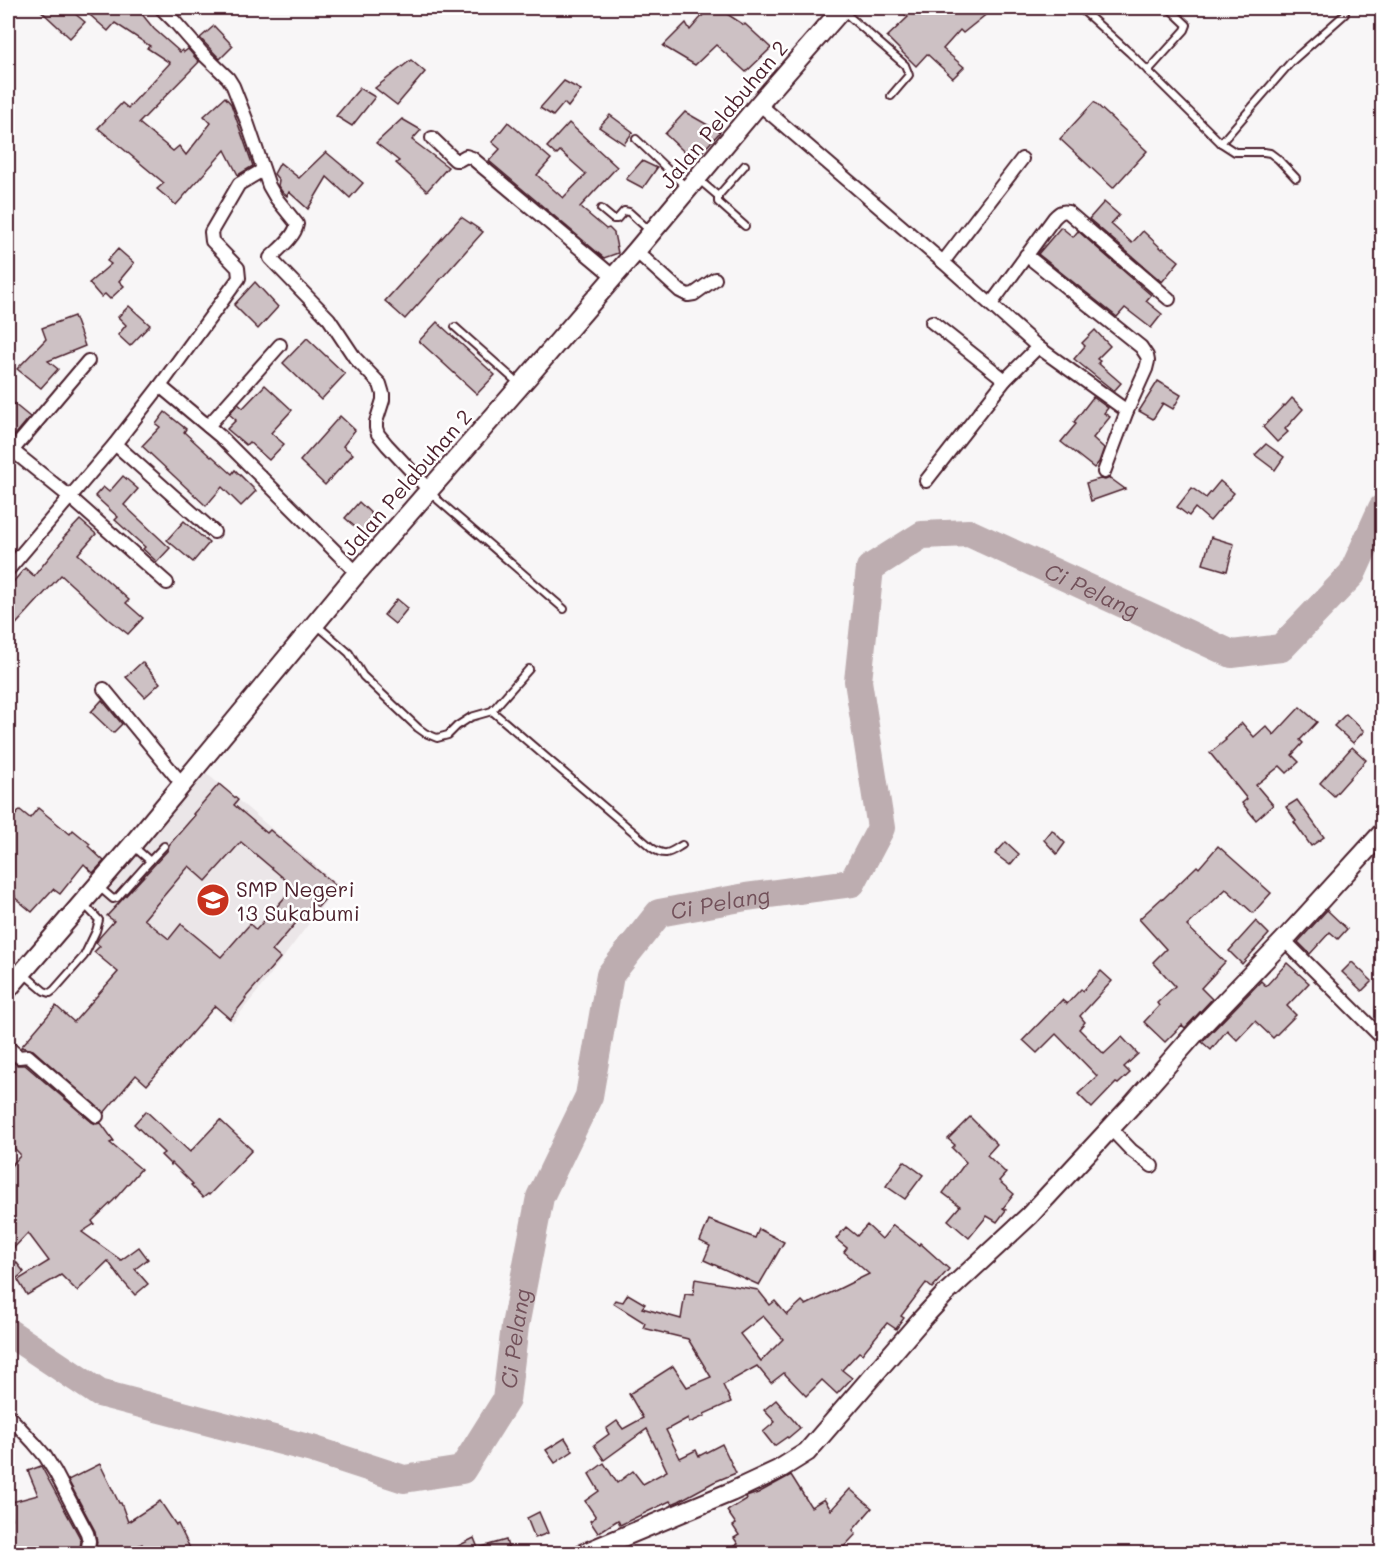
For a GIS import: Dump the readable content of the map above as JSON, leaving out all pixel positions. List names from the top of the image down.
{
  "streets": {
    "main road": ["Jalan Pelabuhan 2"]
  },
  "water": ["Ci Pelang"],
  "places": {
    "school or university": ["SMP Negeri 13 Sukabumi"]
  }
}
